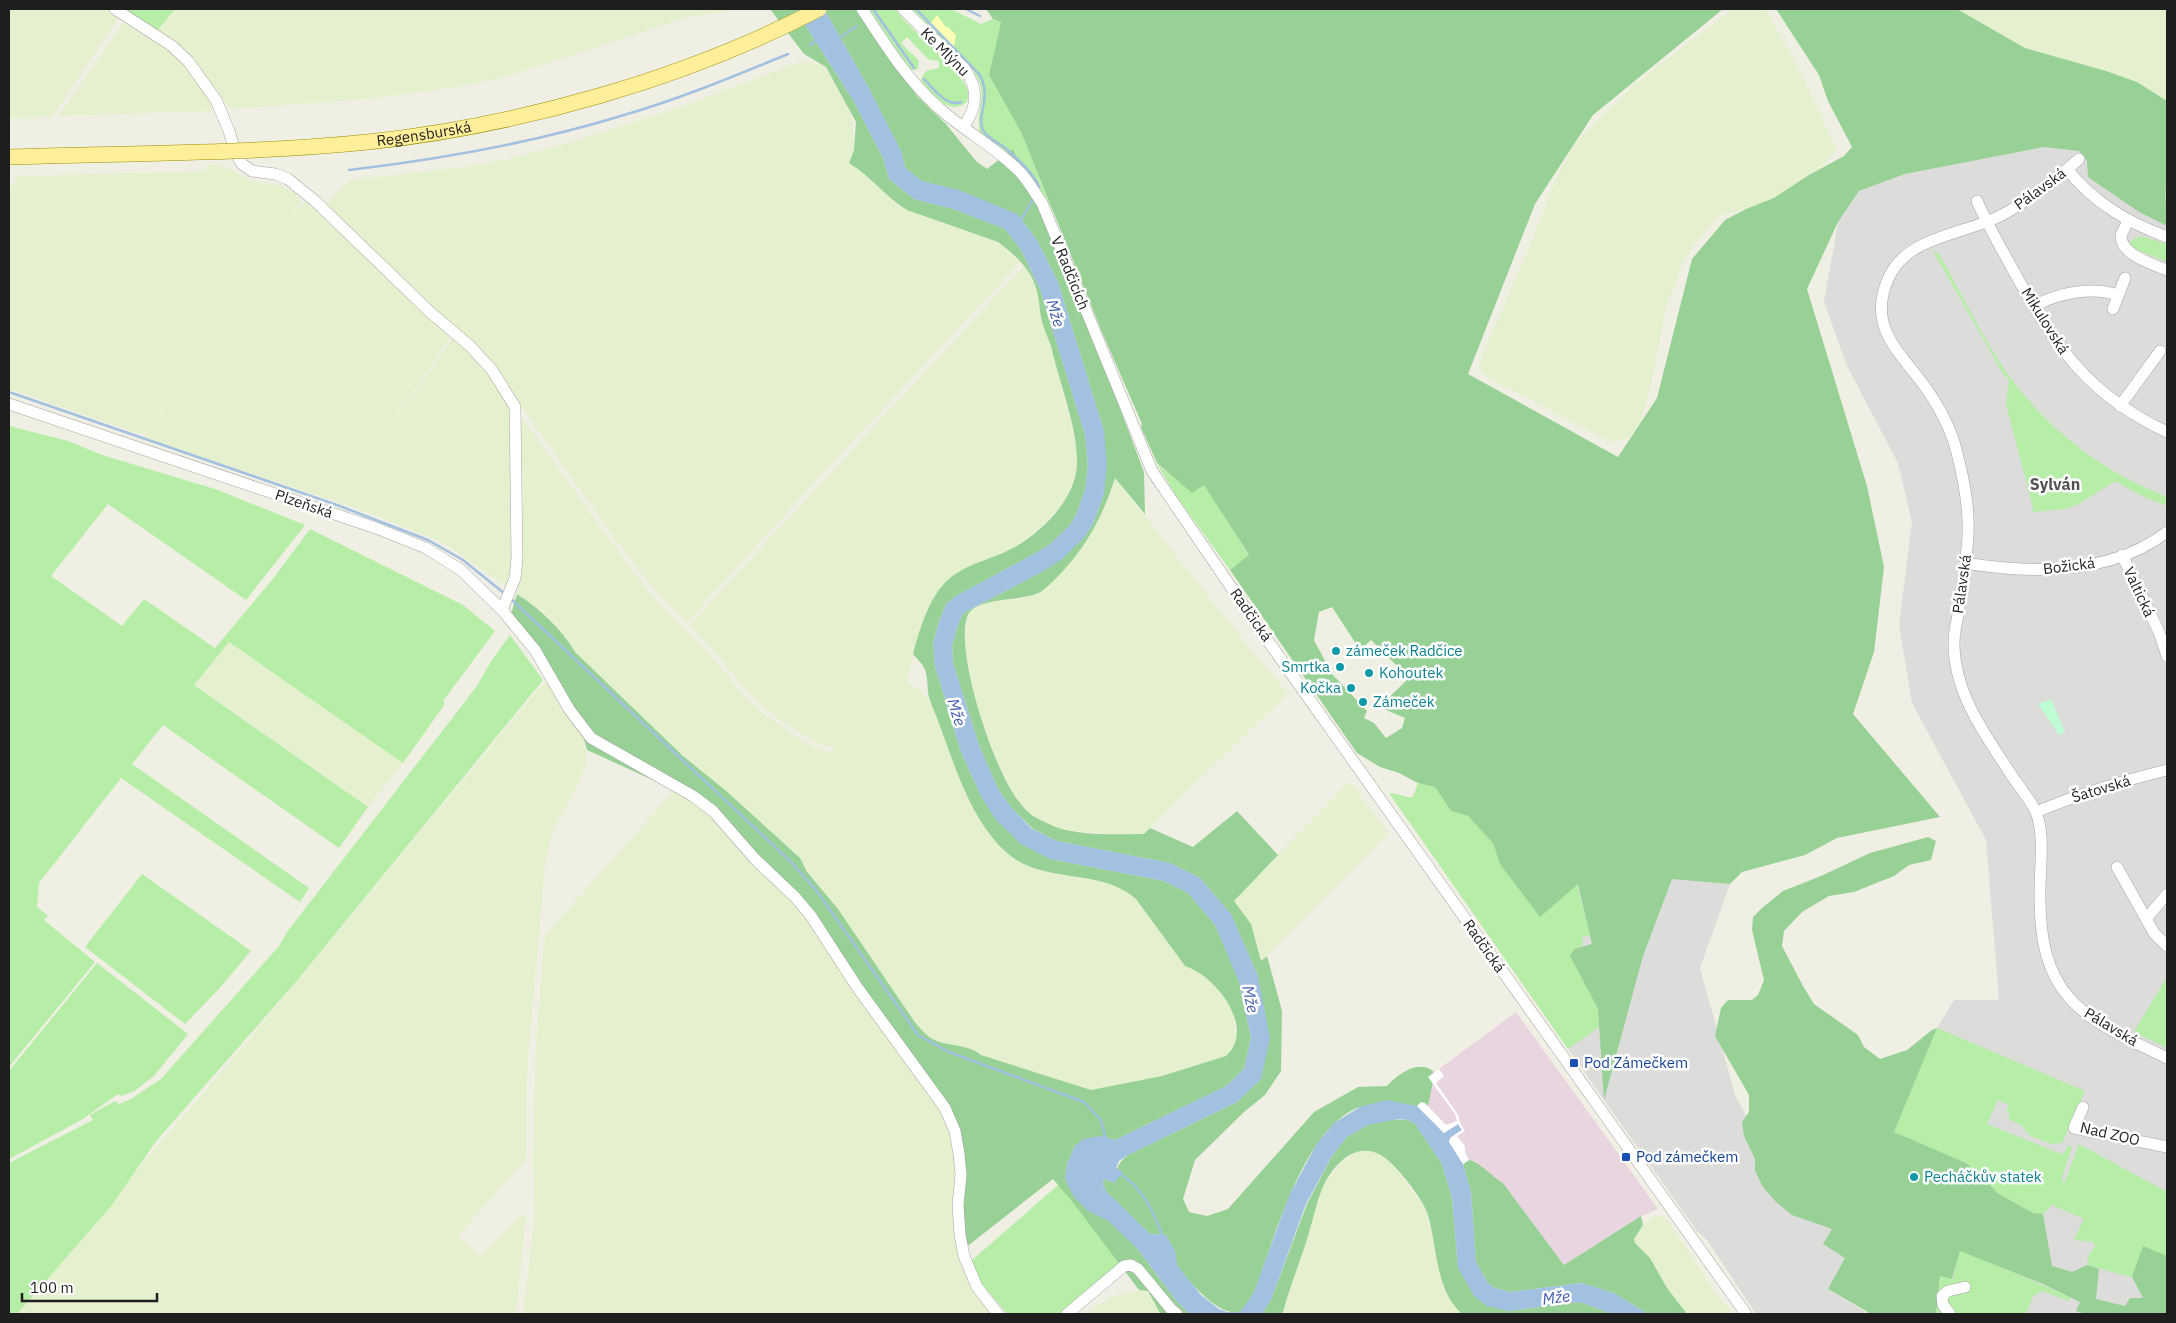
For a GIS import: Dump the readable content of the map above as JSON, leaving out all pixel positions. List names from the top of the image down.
{
  "streets": {
    "main road": ["Regensburská"],
    "street": [
      "Ke Mlýnu",
      "Pálavská",
      "V Radčicích",
      "Mikulovská",
      "Plzeňská",
      "Božická",
      "Valtická",
      "Radčická",
      "Šatovská",
      "Nad ZOO"
    ]
  },
  "crossings": [
    ["Ke Mlýnu", "V Radčicích"],
    ["Pálavská", "Mikulovská"],
    ["Pálavská", "Božická"],
    ["Pálavská", "Šatovská"],
    ["V Radčicích", "Radčická"],
    ["Božická", "Valtická"]
  ],
  "districts": ["Sylván"],
  "water": ["Mže"],
  "places": {
    "other": [
      "zámeček Radčice",
      "Smrtka",
      "Kohoutek",
      "Kočka",
      "Zámeček",
      "Pecháčkův statek"
    ],
    "transit": ["Pod Zámečkem", "Pod zámečkem"]
  },
  "scale_bar": "100 m"
}
